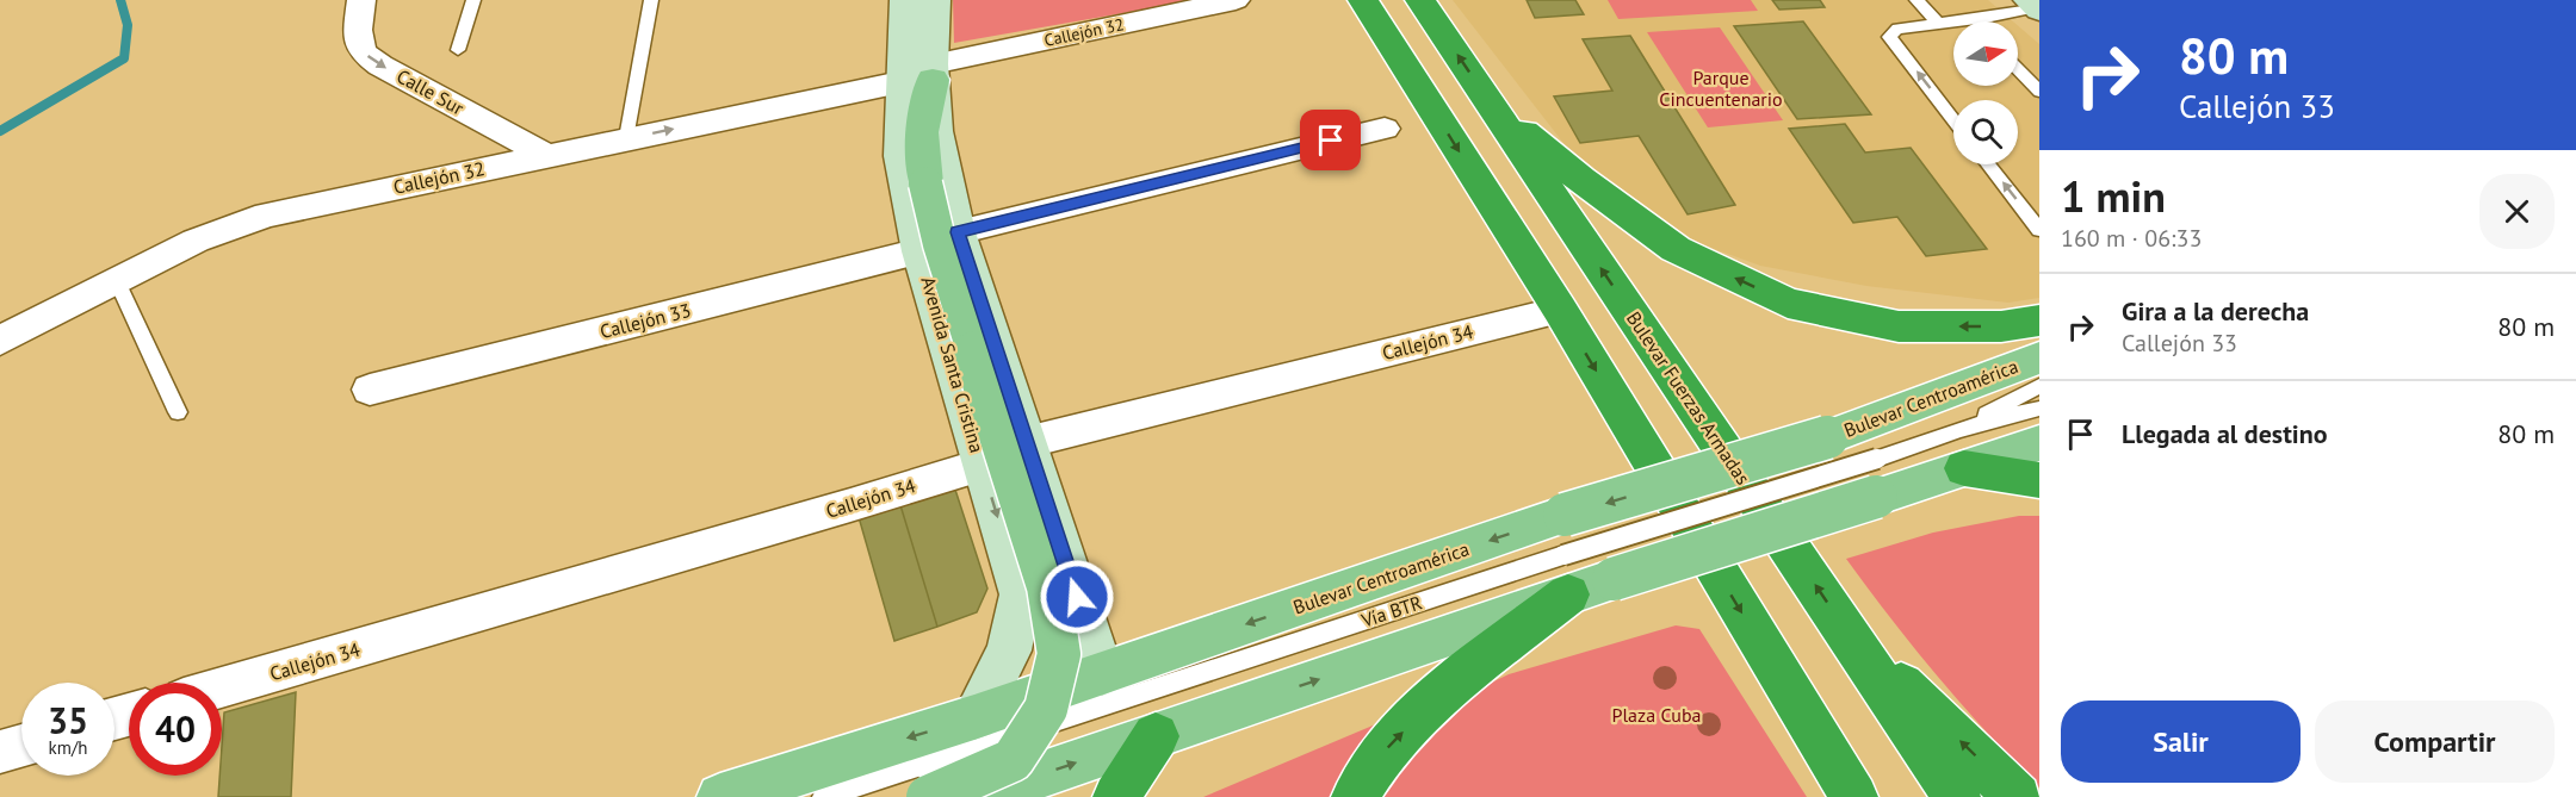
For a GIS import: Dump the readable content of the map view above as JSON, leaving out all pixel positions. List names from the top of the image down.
{
  "streets": {
    "highway": ["Bulevar Fuerzas Armadas"],
    "main road": ["Bulevar Centroamérica"],
    "street": [
      "Callejón 32",
      "Calle Sur",
      "Callejón 33",
      "Callejón 34",
      "Avenida Santa Cristina"
    ],
    "lane": ["Vía BTR"]
  },
  "crossings": [
    ["Callejón 32", "Calle Sur"],
    ["Callejón 32", "Avenida Santa Cristina"],
    ["Callejón 33", "Avenida Santa Cristina"],
    ["Callejón 34", "Avenida Santa Cristina"],
    ["Avenida Santa Cristina", "Bulevar Centroamérica"],
    ["Bulevar Centroamérica", "Vía BTR"]
  ],
  "one_way": ["Calle Sur"],
  "parks": ["Parque Cincuentenario", "Plaza Cuba"],
  "north": "right",
  "page": {
    "turn": ["80 m", "Callejón 33"],
    "heading": ["1 min", "160 m · 06:33"],
    "list": [
      {
        "name": "Gira a la derecha",
        "note": "Callejón 33",
        "value": "80 m"
      },
      {
        "name": "Llegada al destino",
        "value": "80 m"
      }
    ],
    "speed": "35 km/h",
    "limit": "40",
    "buttons": ["Salir", "Compartir"]
  }
}
